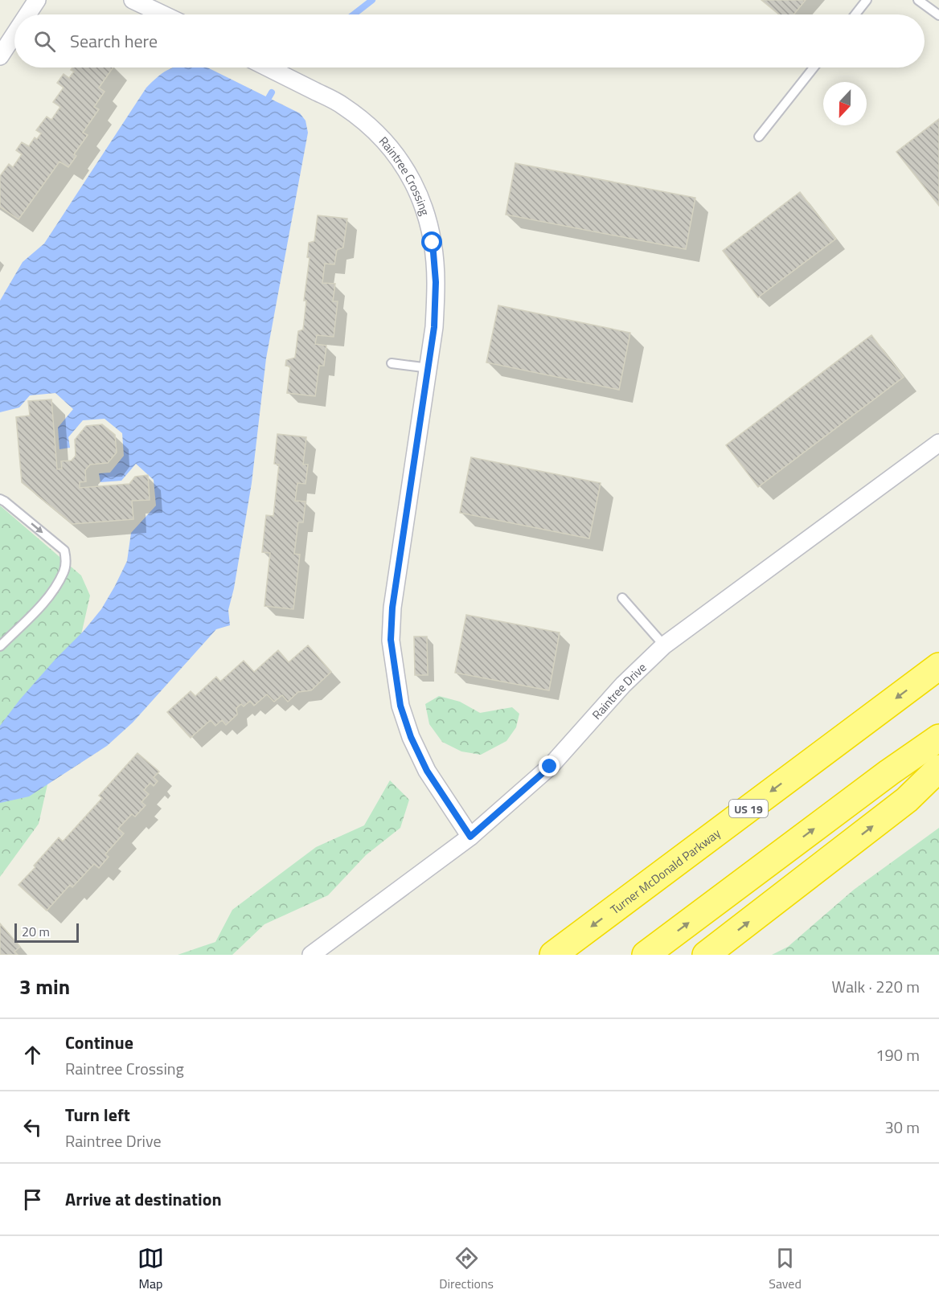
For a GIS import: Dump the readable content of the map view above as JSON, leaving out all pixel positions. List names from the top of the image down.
{
  "streets": {
    "highway": ["US 19", "Turner McDonald Parkway"],
    "street": ["Raintree Crossing", "Raintree Drive"]
  },
  "crossings": [
    ["Raintree Crossing", "Raintree Drive"]
  ],
  "scale_bar": "20 m",
  "north": "bottom",
  "page": {
    "search": "Search here",
    "scale": "20 m",
    "heading": ["3 min", "Walk · 220 m"],
    "list": [
      ["Continue", "Raintree Crossing", "190 m"],
      ["Turn left", "Raintree Drive", "30 m"],
      "Arrive at destination"
    ],
    "nav": ["Map", "Directions", "Saved"]
  }
}
